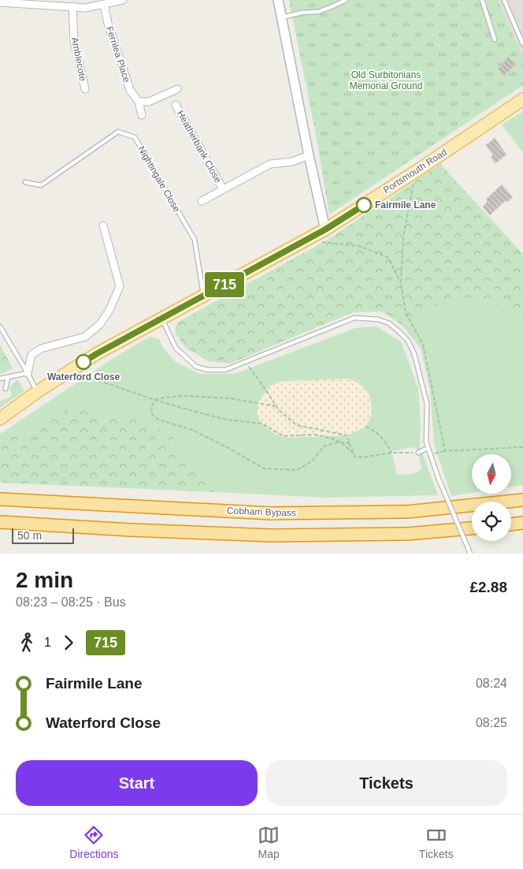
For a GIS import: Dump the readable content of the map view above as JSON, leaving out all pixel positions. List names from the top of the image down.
{
  "streets": {
    "highway": ["Cobham Bypass"],
    "main road": ["Portsmouth Road"],
    "street": ["Fernlea Place", "Amblecote", "Heatherbank Close"],
    "lane": ["Nightingale Close"]
  },
  "crossings": [
    ["Portsmouth Road", "Nightingale Close"]
  ],
  "parks": ["Old Surbitonians Memorial Ground"],
  "places": ["Fairmile Lane", "Waterford Close"],
  "lines": ["bus line 715"],
  "scale_bar": "50 m",
  "north": "bottom",
  "page": {
    "on_map": "715",
    "scale": "50 m",
    "heading": ["2 min", "08:23 – 08:25 · Bus", "£2.88"],
    "legs": ["1", "715"],
    "list": [
      {
        "name": "Fairmile Lane",
        "value": "08:24"
      },
      {
        "name": "Waterford Close",
        "value": "08:25"
      }
    ],
    "buttons": ["Start", "Tickets"],
    "tabs": ["Directions", "Map", "Tickets"]
  }
}
